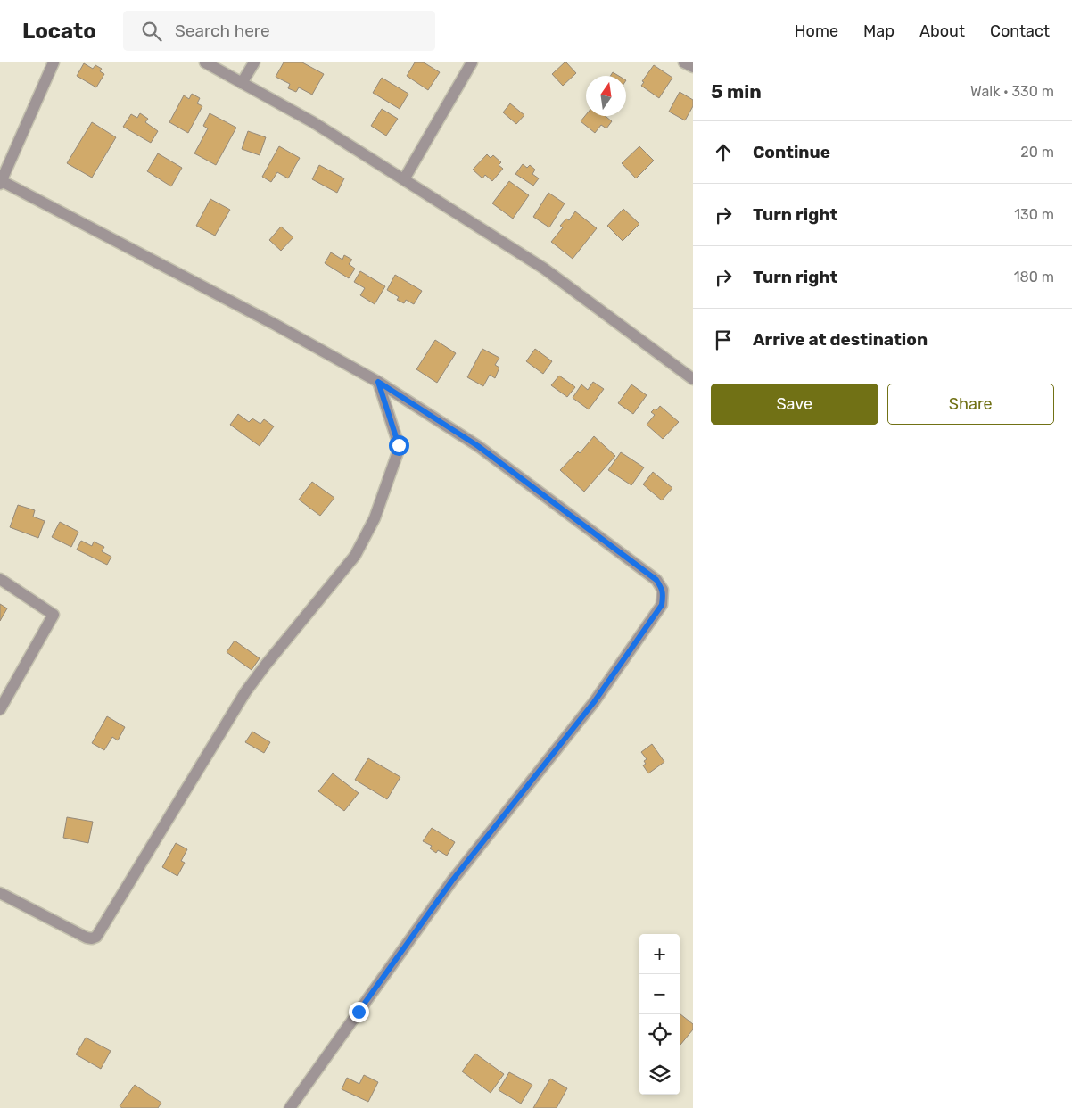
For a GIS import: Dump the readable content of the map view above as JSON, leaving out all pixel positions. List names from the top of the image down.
{
  "north": "top",
  "page": {
    "header": "Locato",
    "search": "Search here",
    "nav": [
      "Home",
      "Map",
      "About",
      "Contact"
    ],
    "heading": ["5 min", "Walk · 330 m"],
    "list": [
      ["Continue", "20 m"],
      ["Turn right", "130 m"],
      ["Turn right", "180 m"],
      "Arrive at destination"
    ],
    "buttons": ["Save", "Share"],
    "map_buttons": ["+", "−"]
  }
}
